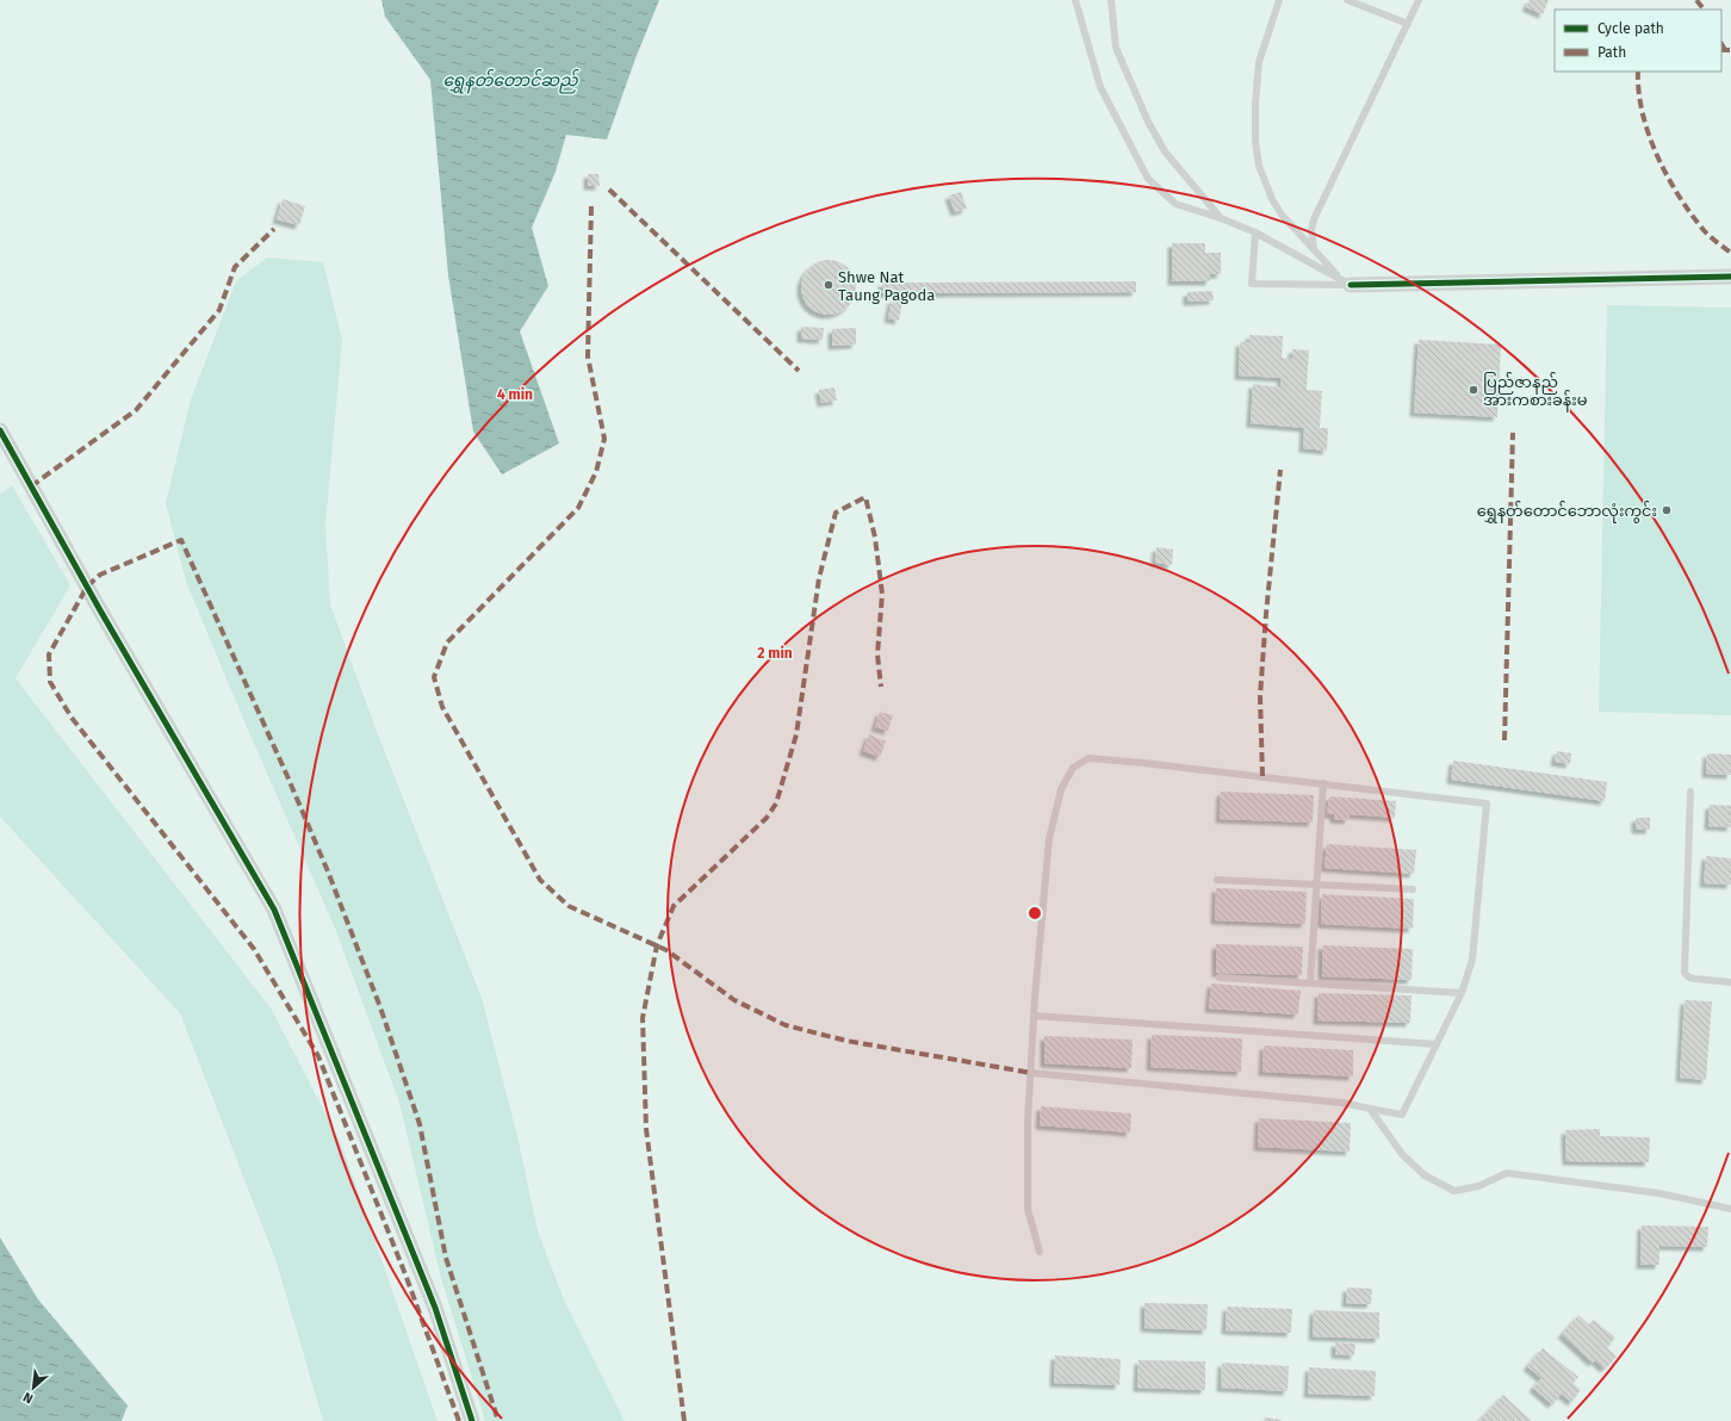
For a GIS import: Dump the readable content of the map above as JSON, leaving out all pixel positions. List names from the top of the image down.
{
  "water": ["ရွှေနတ်တောင်ဆည်"],
  "places": ["Shwe Nat Taung Pagoda", "ပြည်ဇာနည် အားကစားခန်းမ", "ရွှေနတ်တောင်ဘောလုံးကွင်း"],
  "legend": ["Cycle path", "Path"],
  "north": "bottom left",
  "rings": ["4 min", "2 min"]
}
